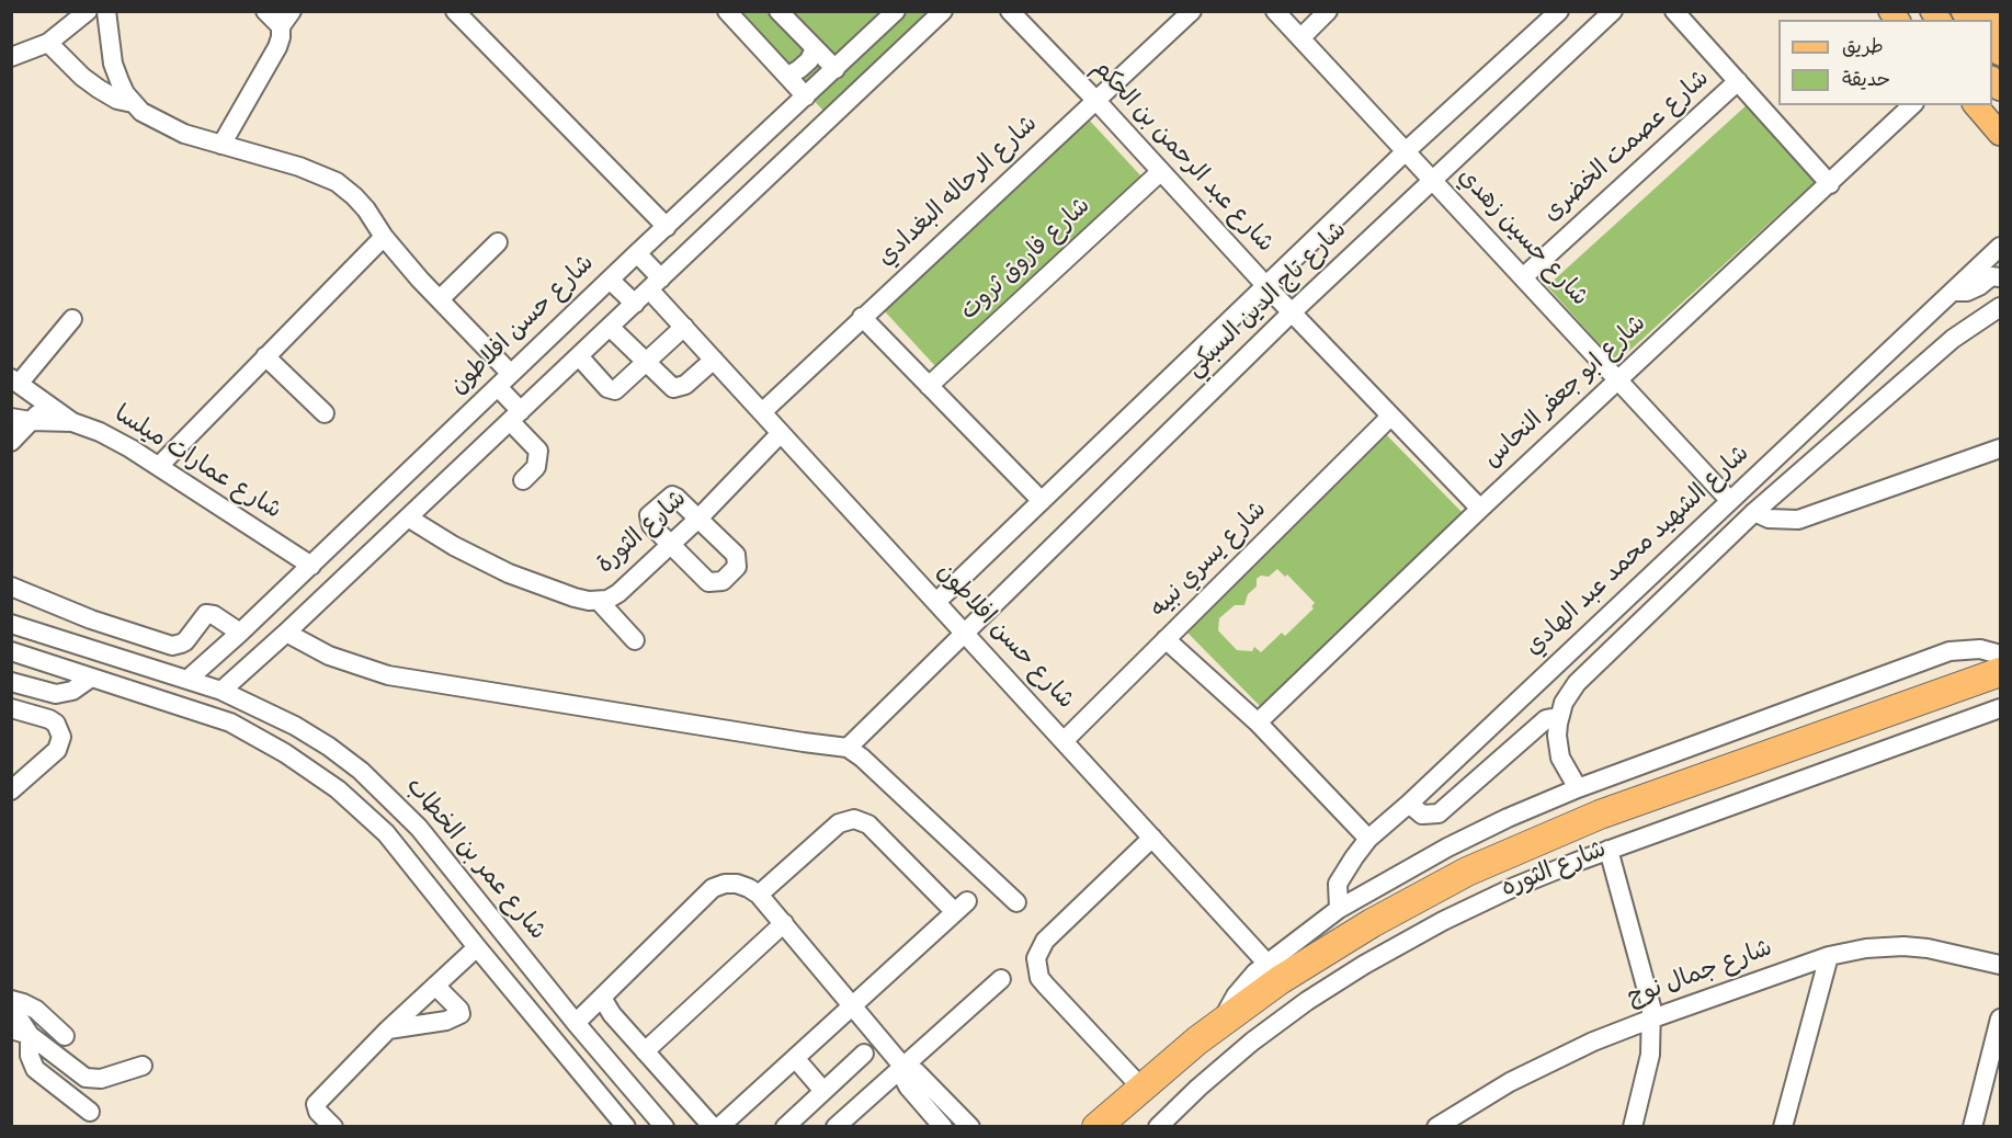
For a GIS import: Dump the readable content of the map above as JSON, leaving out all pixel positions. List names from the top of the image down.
{
  "streets": {
    "highway": ["شارع الثوره"],
    "street": [
      "شارع عصمت الخضرى",
      "شارع عبد الرحمن بن الحكم",
      "شارع الرحاله البغدادي",
      "شارع حسين زهدي",
      "شارع فاروق ثروت",
      "شارع تاج الدين السبكي",
      "شارع حسن افلاطون",
      "شارع ابو جعفر النحاس",
      "شارع عمارات ميلسا",
      "شارع الثورة",
      "شارع الشهيد محمد عبد الهادي",
      "شارع يسري نبيه",
      "شارع عمر بن الخطاب",
      "شارع جمال نوح"
    ]
  },
  "crossings": [
    ["شارع عصمت الخضرى", "شارع حسين زهدي"],
    ["شارع عبد الرحمن بن الحكم", "شارع الرحاله البغدادي"],
    ["شارع عبد الرحمن بن الحكم", "شارع فاروق ثروت"],
    ["شارع عبد الرحمن بن الحكم", "شارع تاج الدين السبكي"],
    ["شارع عبد الرحمن بن الحكم", "شارع ابو جعفر النحاس"],
    ["شارع عبد الرحمن بن الحكم", "شارع يسري نبيه"],
    ["شارع الرحاله البغدادي", "شارع حسن افلاطون"],
    ["شارع حسين زهدي", "شارع تاج الدين السبكي"],
    ["شارع حسين زهدي", "شارع ابو جعفر النحاس"],
    ["شارع حسين زهدي", "شارع الشهيد محمد عبد الهادي"],
    ["شارع تاج الدين السبكي", "شارع حسن افلاطون"],
    ["شارع حسن افلاطون", "شارع عمارات ميلسا"],
    ["شارع حسن افلاطون", "شارع الثورة"],
    ["شارع حسن افلاطون", "شارع يسري نبيه"],
    ["شارع حسن افلاطون", "شارع عمر بن الخطاب"],
    ["شارع حسن افلاطون", "شارع الثوره"],
    ["شارع الشهيد محمد عبد الهادي", "شارع الثوره"]
  ],
  "legend": ["طريق", "حديقة"]
}
